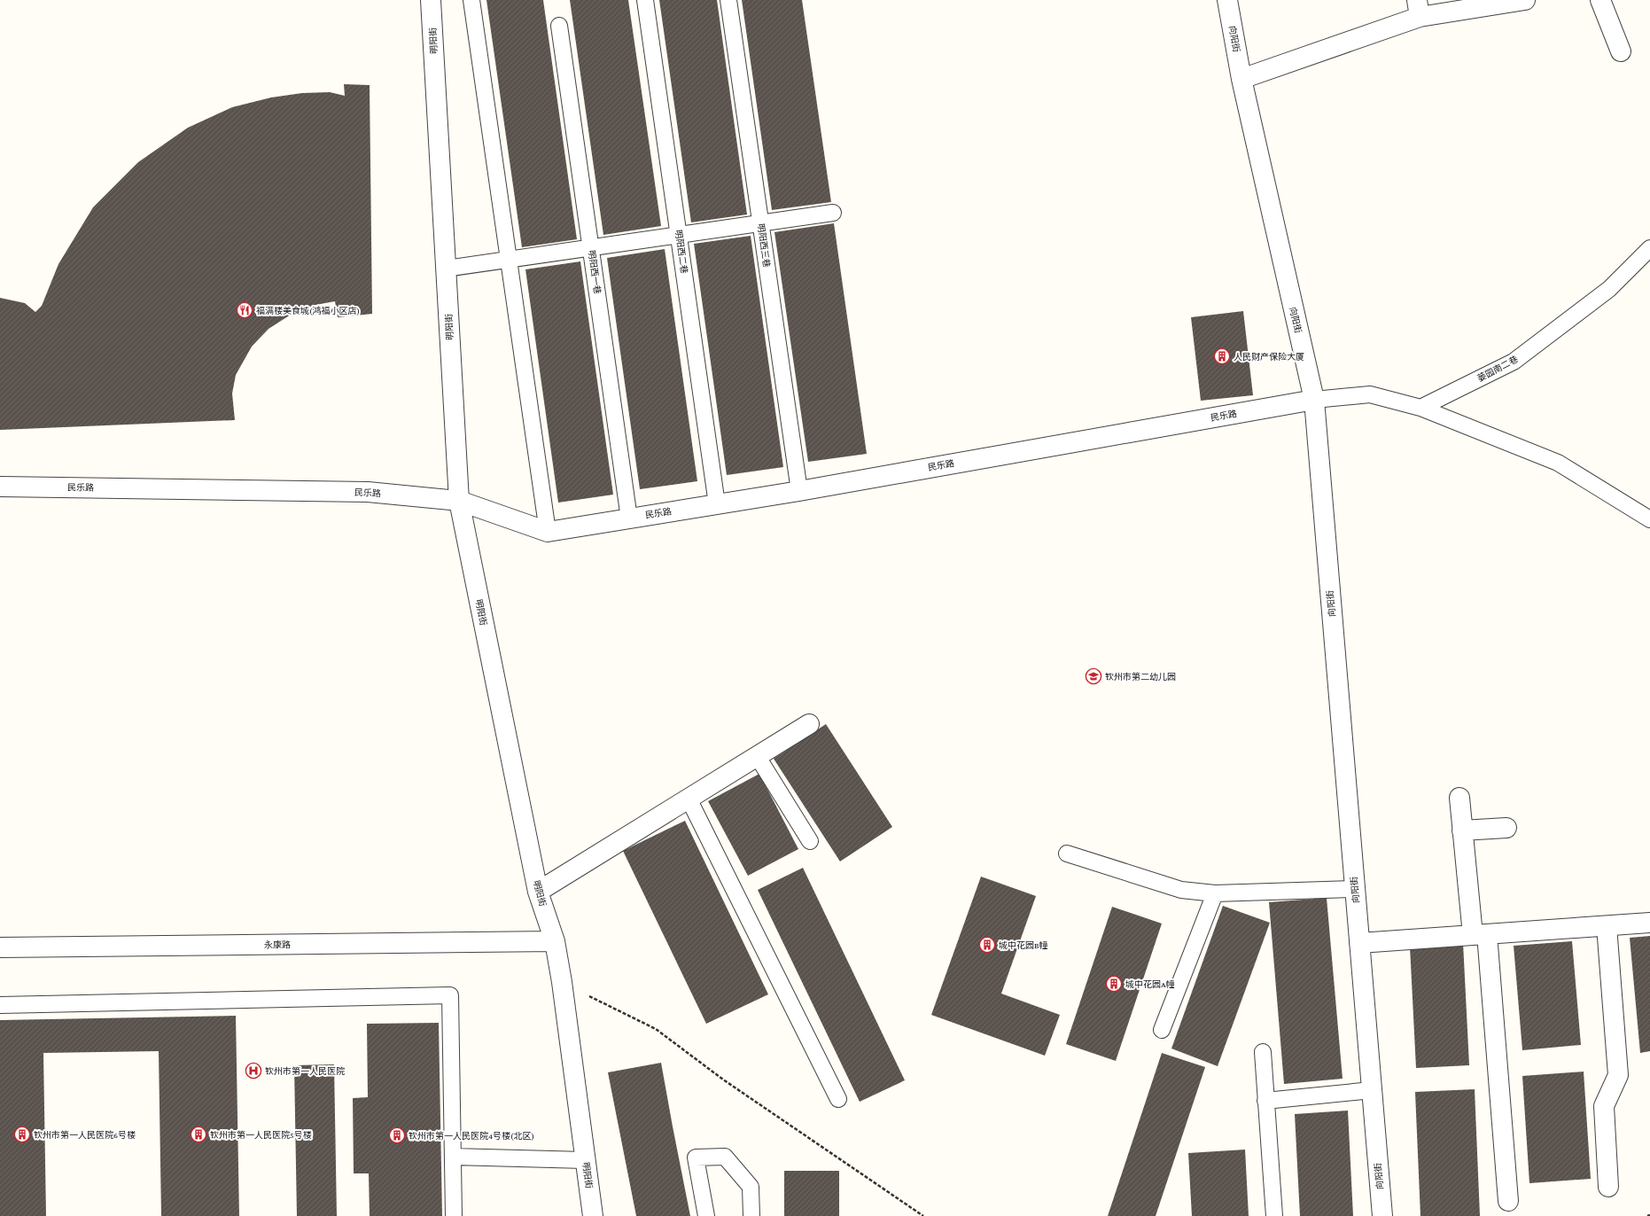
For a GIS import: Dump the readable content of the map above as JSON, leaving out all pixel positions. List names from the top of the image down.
{
  "streets": {
    "street": [
      "向阳街",
      "明阳街",
      "民乐路",
      "永康路"
    ],
    "lane": [
      "明阳西三巷",
      "明阳西二巷",
      "明阳西一巷",
      "蒌园南二巷"
    ]
  },
  "crossings": [
    ["向阳街", "民乐路"],
    ["明阳街", "民乐路"],
    ["明阳街", "永康路"],
    ["明阳西三巷", "民乐路"],
    ["明阳西二巷", "民乐路"],
    ["明阳西一巷", "民乐路"]
  ],
  "places": {
    "restaurant": ["福满楼美食城(鸿福小区店)"],
    "building": [
      "人民财产保险大厦",
      "城中花园B幢",
      "城中花园A幢",
      "钦州市第一人民医院6号楼",
      "钦州市第一人民医院5号楼",
      "钦州市第一人民医院4号楼(北区)"
    ],
    "school or university": ["钦州市第二幼儿园"],
    "hospital": ["钦州市第一人民医院"]
  }
}
